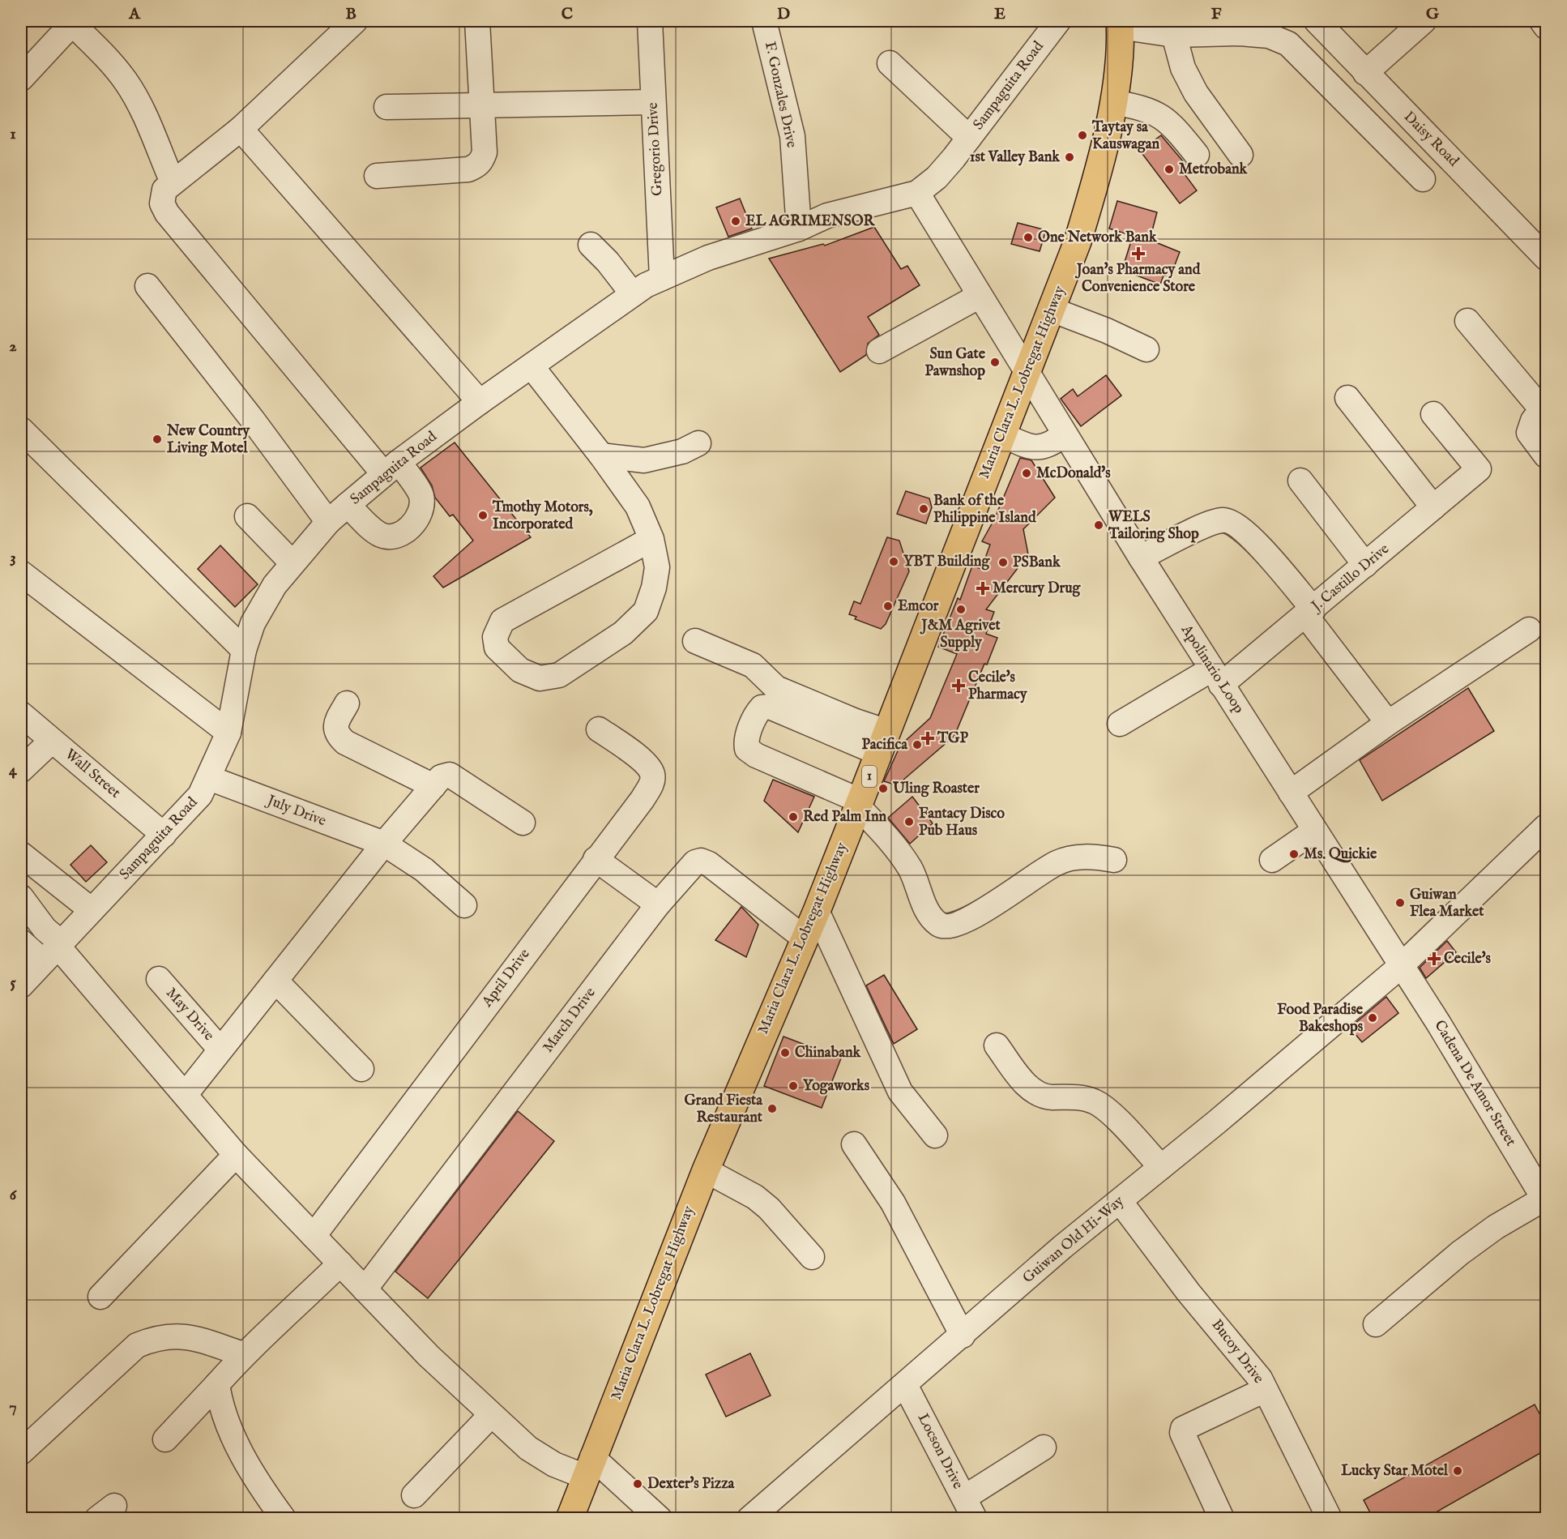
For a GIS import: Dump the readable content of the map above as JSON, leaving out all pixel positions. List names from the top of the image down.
{
  "streets": {
    "highway": ["Maria Clara L. Lobregat Highway", "1"],
    "street": [
      "Sampaguita Road",
      "F. Gonzales Drive",
      "Daisy Road",
      "Gregorio Drive",
      "J. Castillo Drive",
      "Apolinario Loop",
      "Wall Street",
      "July Drive",
      "April Drive",
      "May Drive",
      "March Drive",
      "Cadena De Amor Street",
      "Guiwan Old Hi-Way",
      "Bucoy Drive",
      "Locson Drive"
    ]
  },
  "crossings": [
    ["Sampaguita Road", "F. Gonzales Drive"],
    ["Sampaguita Road", "Gregorio Drive"],
    ["Sampaguita Road", "Wall Street"],
    ["Sampaguita Road", "July Drive"],
    ["Maria Clara L. Lobregat Highway", "Apolinario Loop"],
    ["Maria Clara L. Lobregat Highway", "March Drive"],
    ["J. Castillo Drive", "Apolinario Loop"],
    ["Apolinario Loop", "Cadena De Amor Street"],
    ["Apolinario Loop", "Guiwan Old Hi-Way"],
    ["Cadena De Amor Street", "Guiwan Old Hi-Way"],
    ["Guiwan Old Hi-Way", "Bucoy Drive"],
    ["Guiwan Old Hi-Way", "Locson Drive"]
  ],
  "places": {
    "other": [
      "Taytay sa Kauswagan",
      "1st Valley Bank",
      "Metrobank",
      "EL AGRIMENSOR",
      "One Network Bank",
      "Sun Gate Pawnshop",
      "New Country Living Motel",
      "McDonald's",
      "Bank of the Philippine Island",
      "Tmothy Motors, Incorporated",
      "WELS Tailoring Shop",
      "YBT Building",
      "PSBank",
      "Emcor",
      "J&M Agrivet Supply",
      "Pacifica",
      "Uling Roaster",
      "Red Palm Inn",
      "Fantacy Disco Pub Haus",
      "Ms. Quickie",
      "Guiwan Flea Market",
      "Food Paradise Bakeshops",
      "Chinabank",
      "Yogaworks",
      "Grand Fiesta Restaurant",
      "Lucky Star Motel",
      "Dexter's Pizza"
    ],
    "health": [
      "Joan's Pharmacy and Convenience Store",
      "Mercury Drug",
      "Cecile's Pharmacy",
      "TGP",
      "Cecile's"
    ]
  },
  "grid": {
    "columns": [
      "A",
      "B",
      "C",
      "D",
      "E",
      "F",
      "G"
    ],
    "rows": [
      "1",
      "2",
      "3",
      "4",
      "5",
      "6",
      "7"
    ]
  }
}
